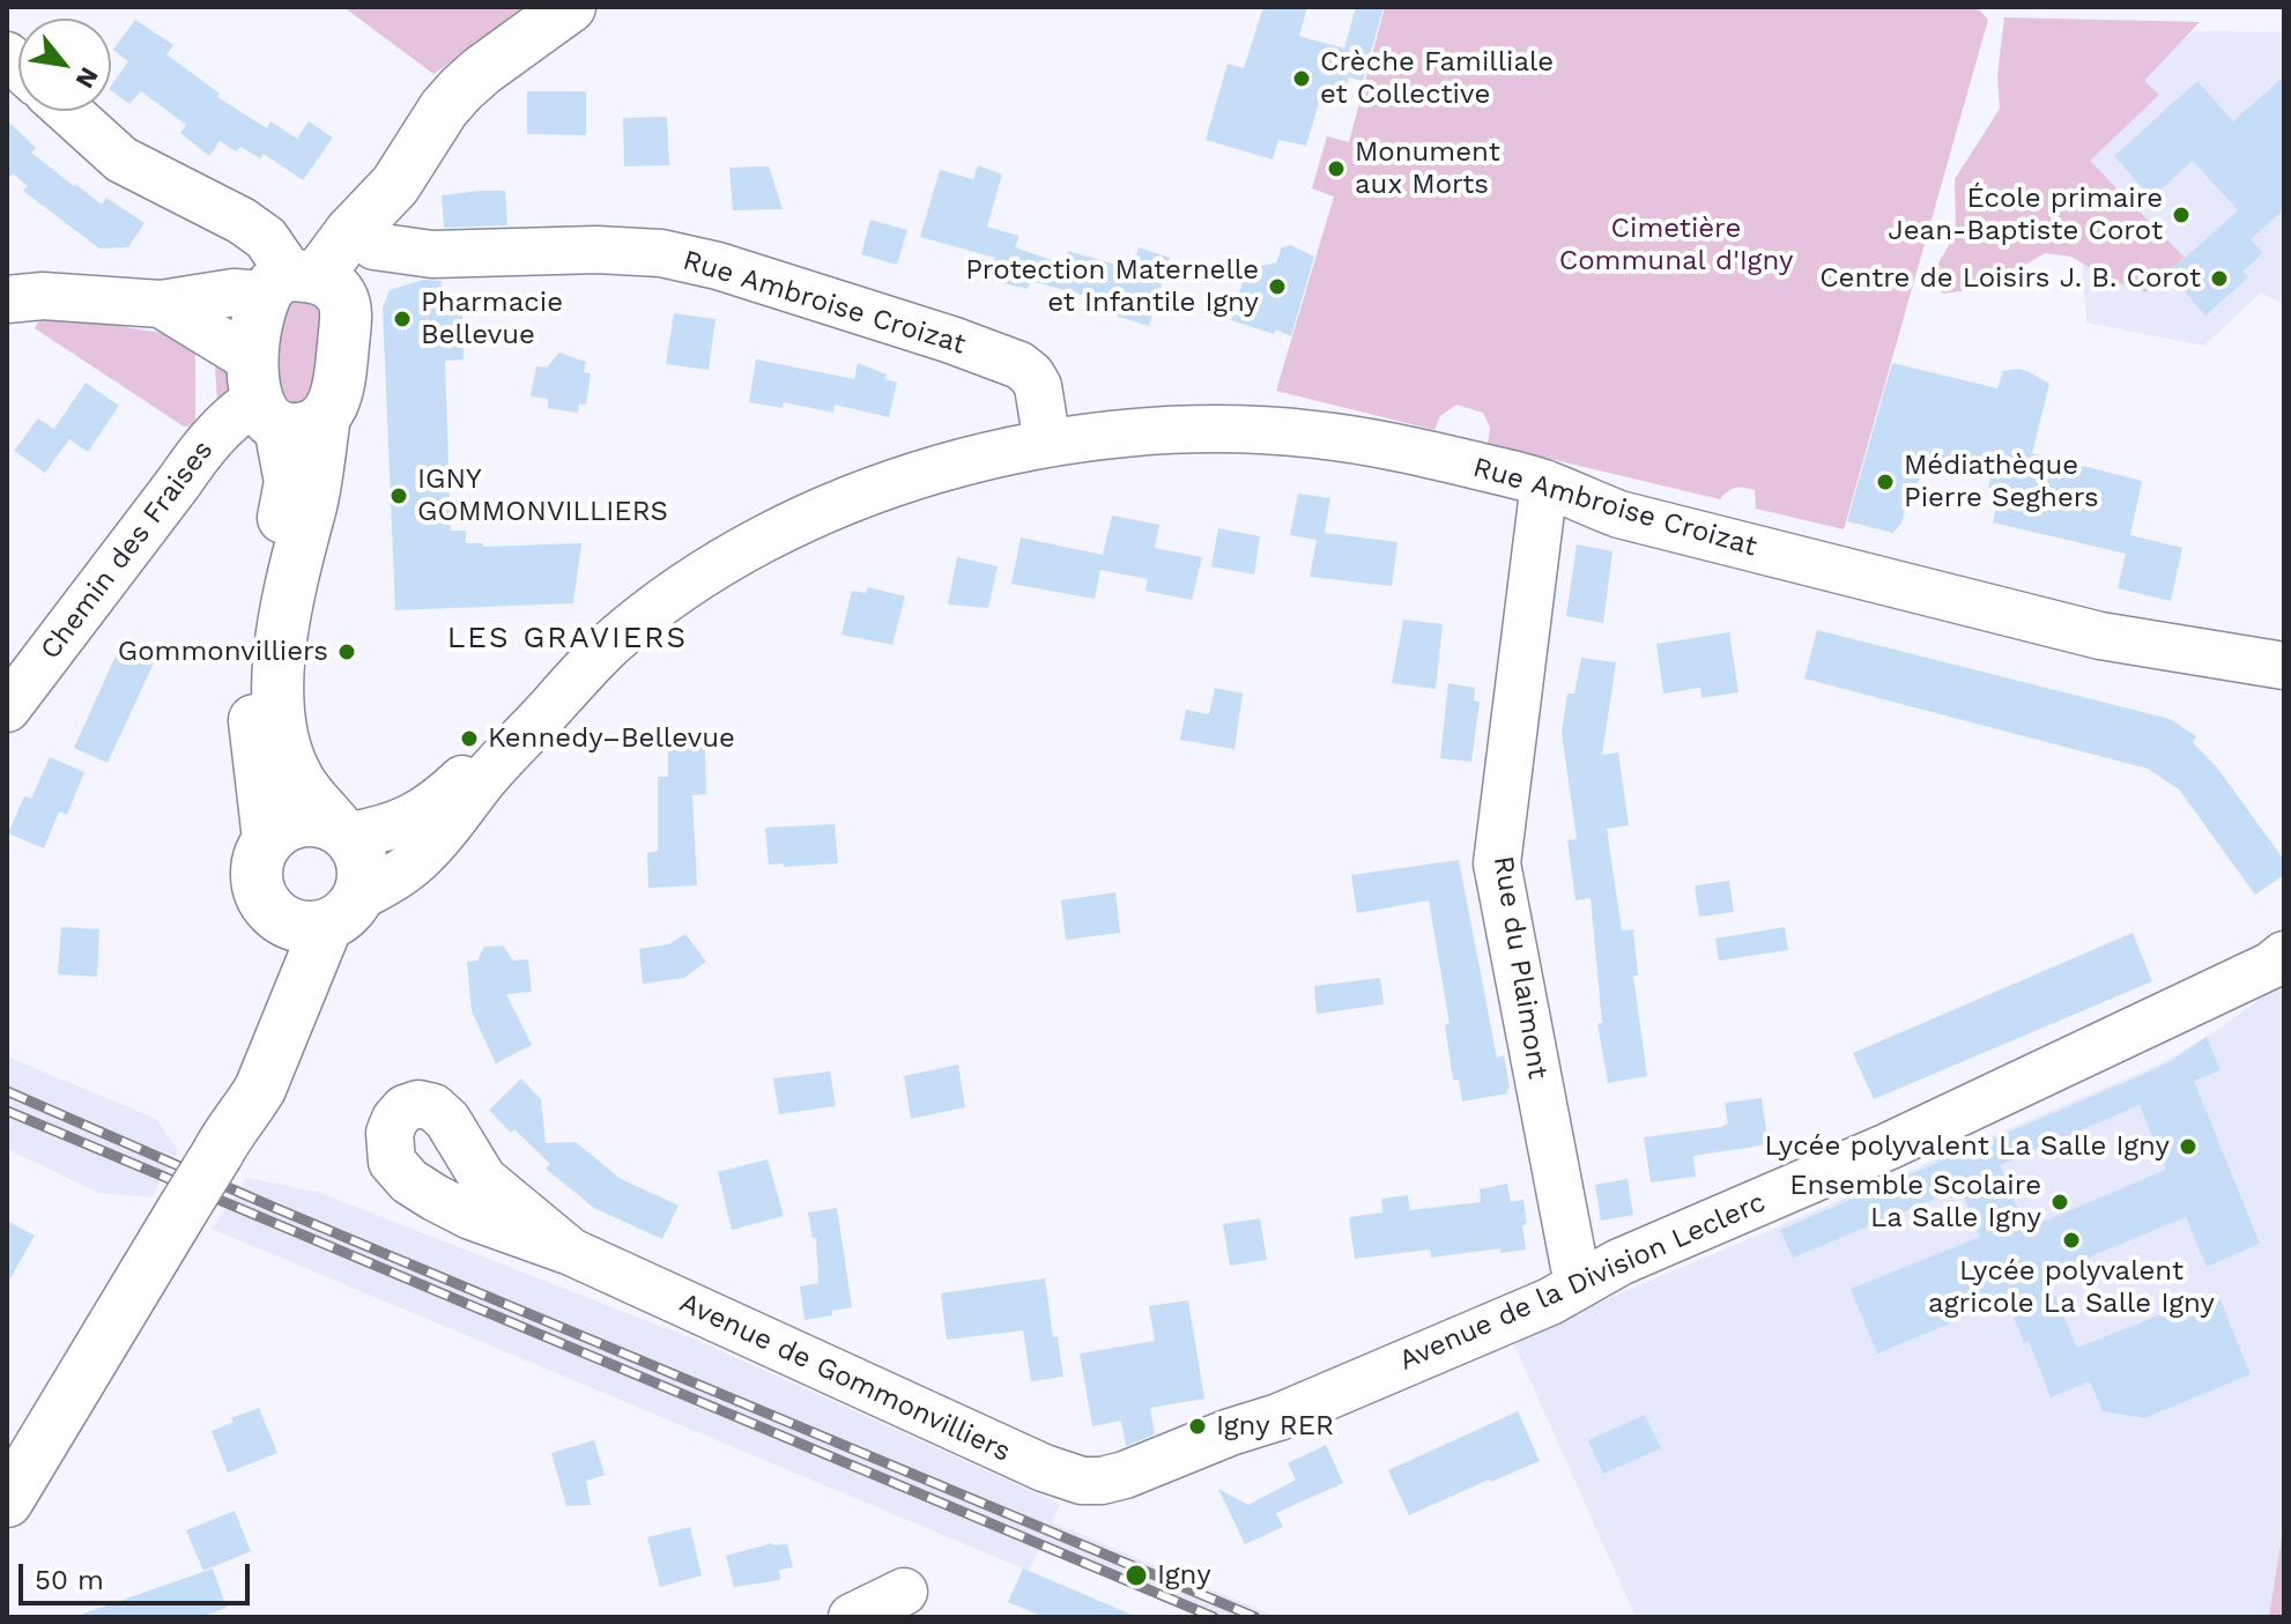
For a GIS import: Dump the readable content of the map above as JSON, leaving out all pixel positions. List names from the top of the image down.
{
  "streets": {
    "street": [
      "Rue Ambroise Croizat",
      "Chemin des Fraises",
      "Rue du Plaimont",
      "Avenue de la Division Leclerc",
      "Avenue de Gommonvilliers"
    ]
  },
  "crossings": [
    ["Rue Ambroise Croizat", "Rue du Plaimont"],
    ["Rue du Plaimont", "Avenue de la Division Leclerc"],
    ["Avenue de la Division Leclerc", "Avenue de Gommonvilliers"]
  ],
  "districts": ["LES GRAVIERS"],
  "parks": ["Cimetière Communal d'Igny"],
  "places": [
    "Crèche Familliale et Collective",
    "Monument aux Morts",
    "École primaire Jean-Baptiste Corot",
    "Centre de Loisirs J. B. Corot",
    "Protection Maternelle et Infantile Igny",
    "Pharmacie Bellevue",
    "Médiathèque Pierre Seghers",
    "IGNY GOMMONVILLIERS",
    "Gommonvilliers",
    "Kennedy–Bellevue",
    "Lycée polyvalent La Salle Igny",
    "Ensemble Scolaire La Salle Igny",
    "Lycée polyvalent agricole La Salle Igny",
    "Igny RER",
    "Igny"
  ],
  "scale_bar": "50 m",
  "north": "bottom right"
}
